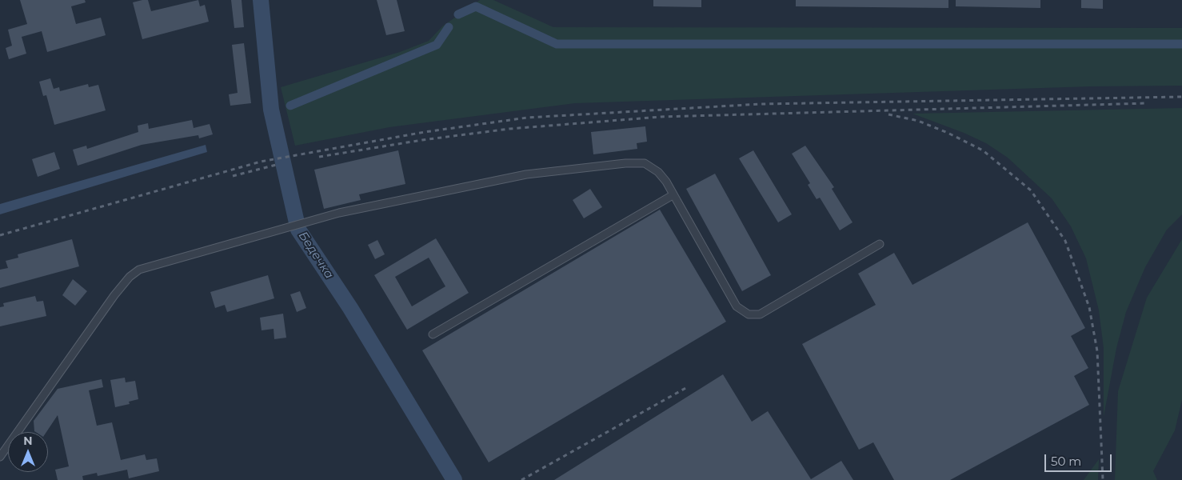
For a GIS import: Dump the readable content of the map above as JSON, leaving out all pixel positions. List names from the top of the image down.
{
  "water": ["Бедечка"],
  "scale_bar": "50 m",
  "north": "top"
}
